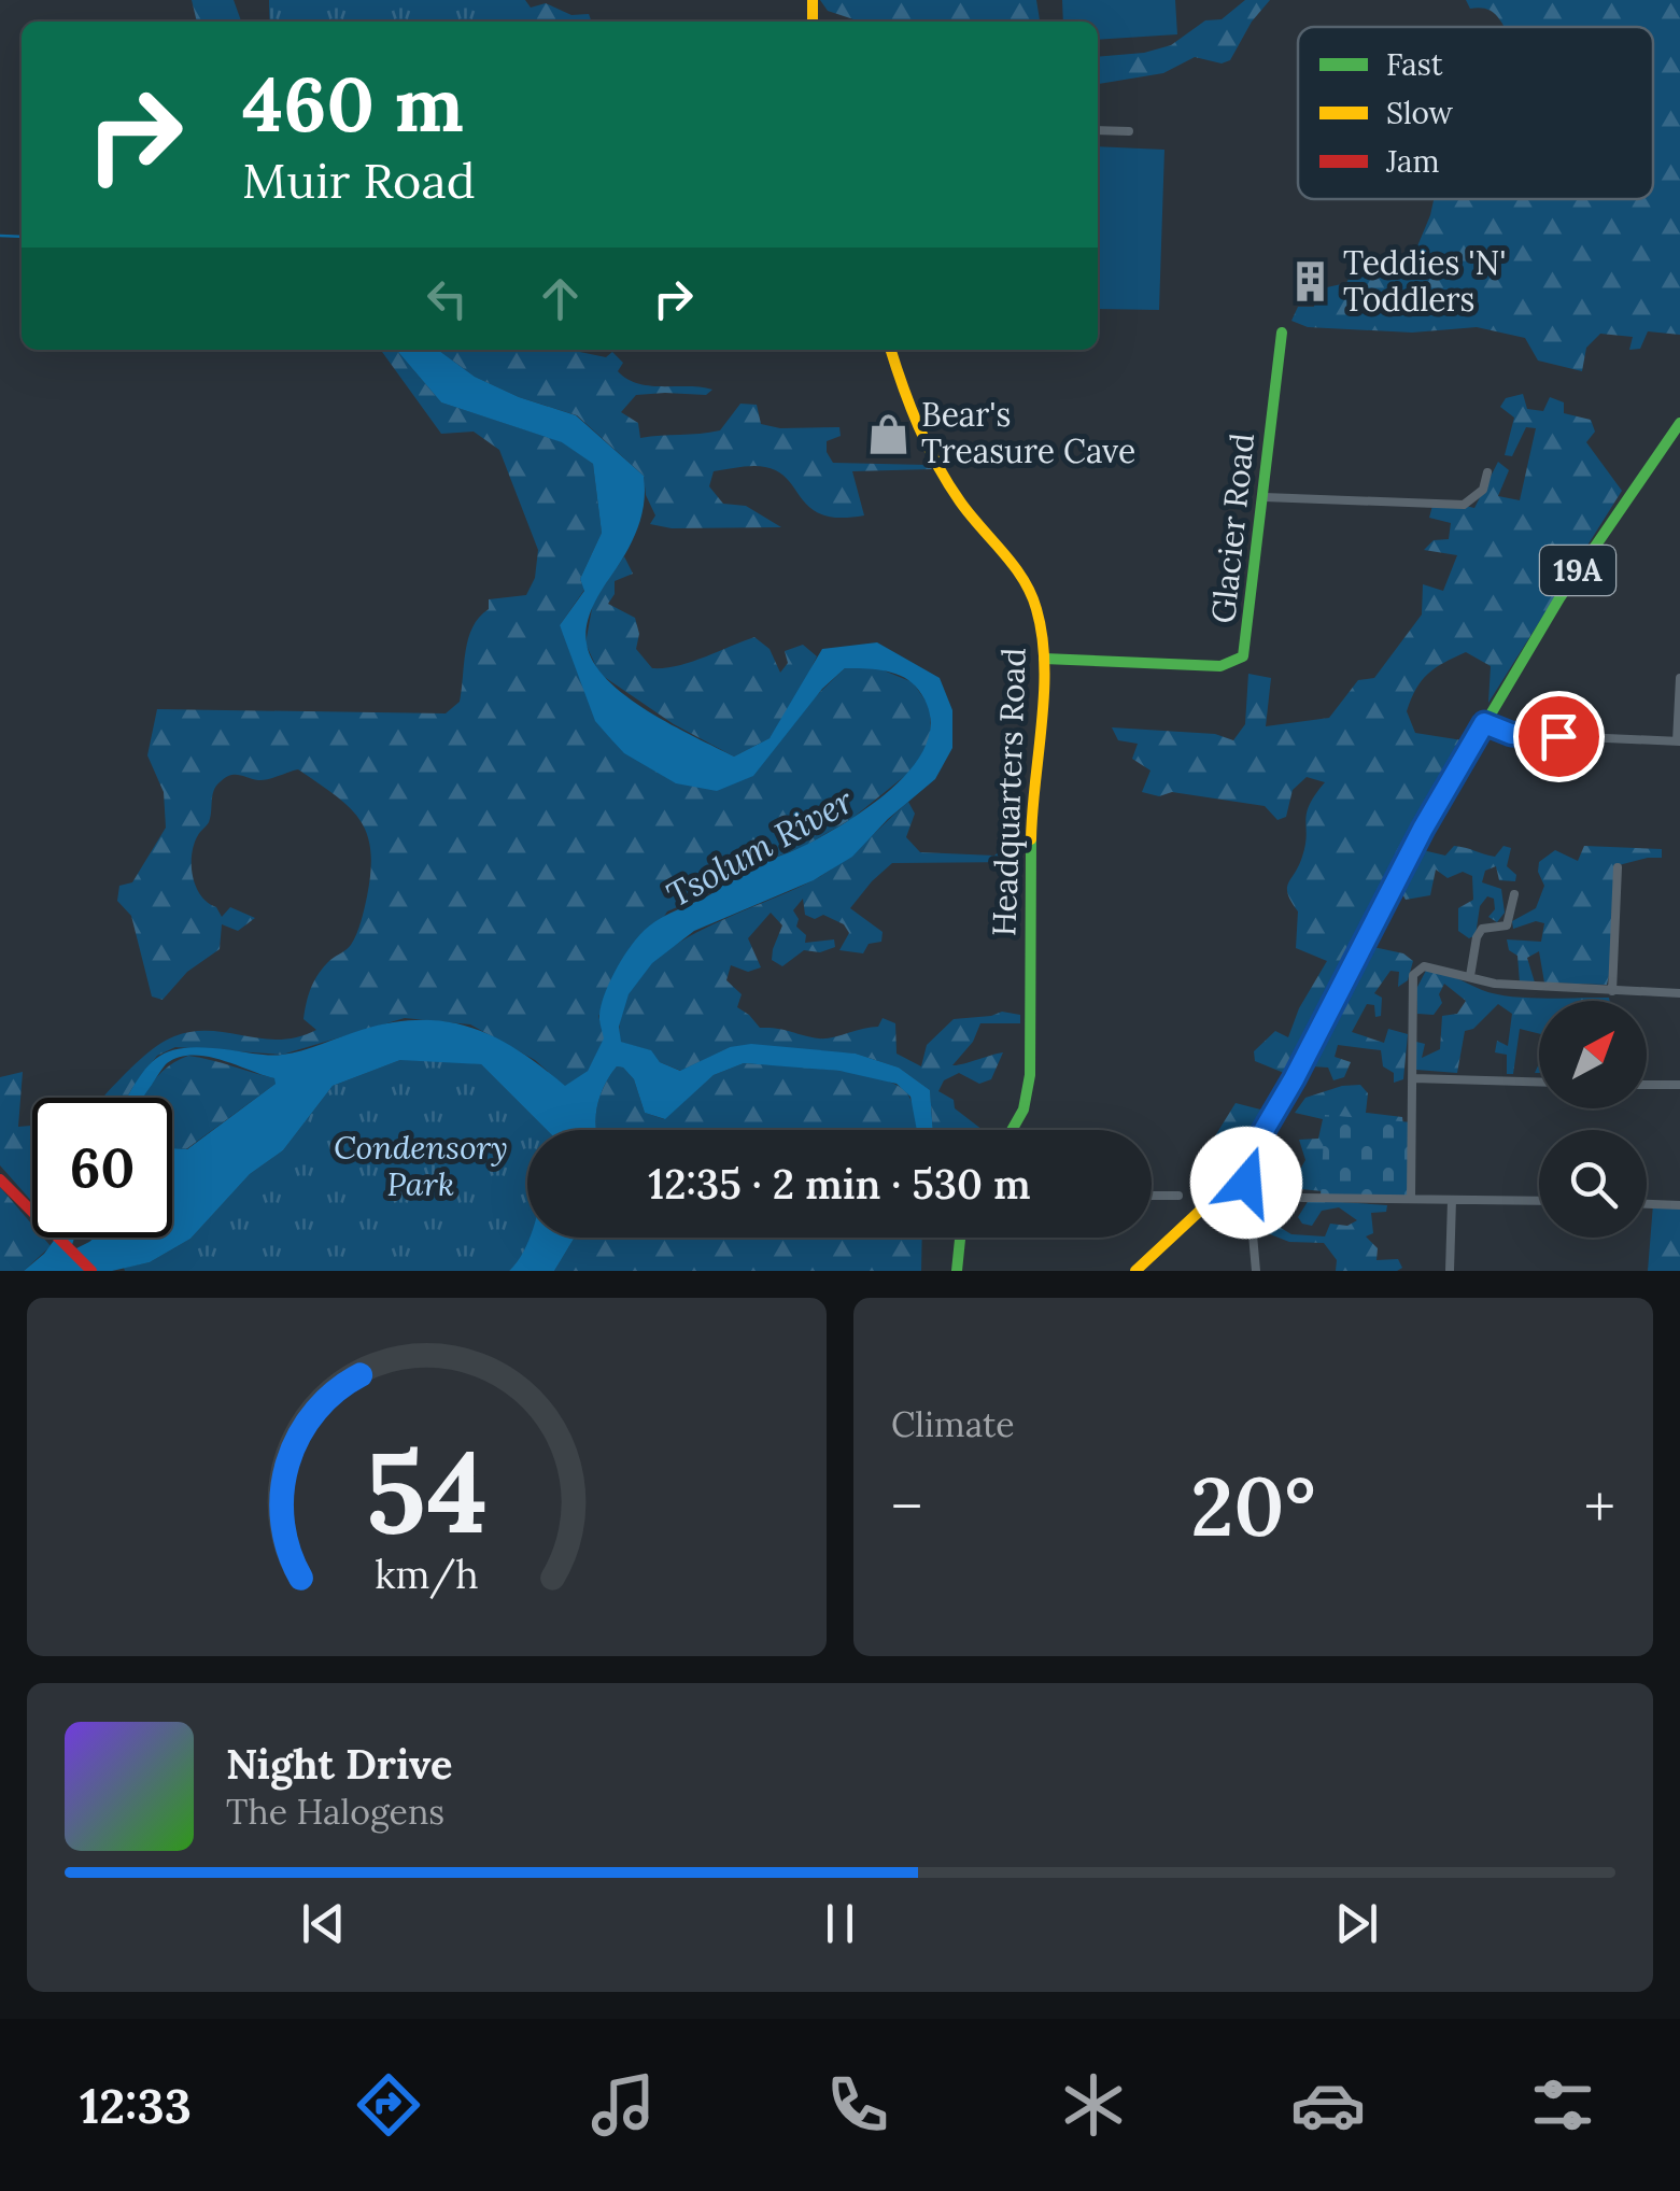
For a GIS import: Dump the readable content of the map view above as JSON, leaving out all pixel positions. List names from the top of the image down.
{
  "streets": {
    "main road": ["Glacier Road", "19A", "Headquarters Road"]
  },
  "crossings": [
    ["Glacier Road", "Headquarters Road"]
  ],
  "water": ["Tsolum River"],
  "parks": ["Condensory Park"],
  "places": {
    "building": ["Teddies 'N' Toddlers"],
    "shop": ["Bear's Treasure Cave"]
  },
  "legend": ["Fast", "Slow", "Jam"],
  "north": "top right",
  "page": {
    "turn": ["460 m", "Muir Road"],
    "limit": "60",
    "trip": "12:35 · 2 min · 530 m",
    "tile": "Climate",
    "heat": ["−", "20°", "+"],
    "song": ["Night Drive", "The Halogens"],
    "tabs": "12:33",
    "gauge": ["54", "km/h"]
  }
}
